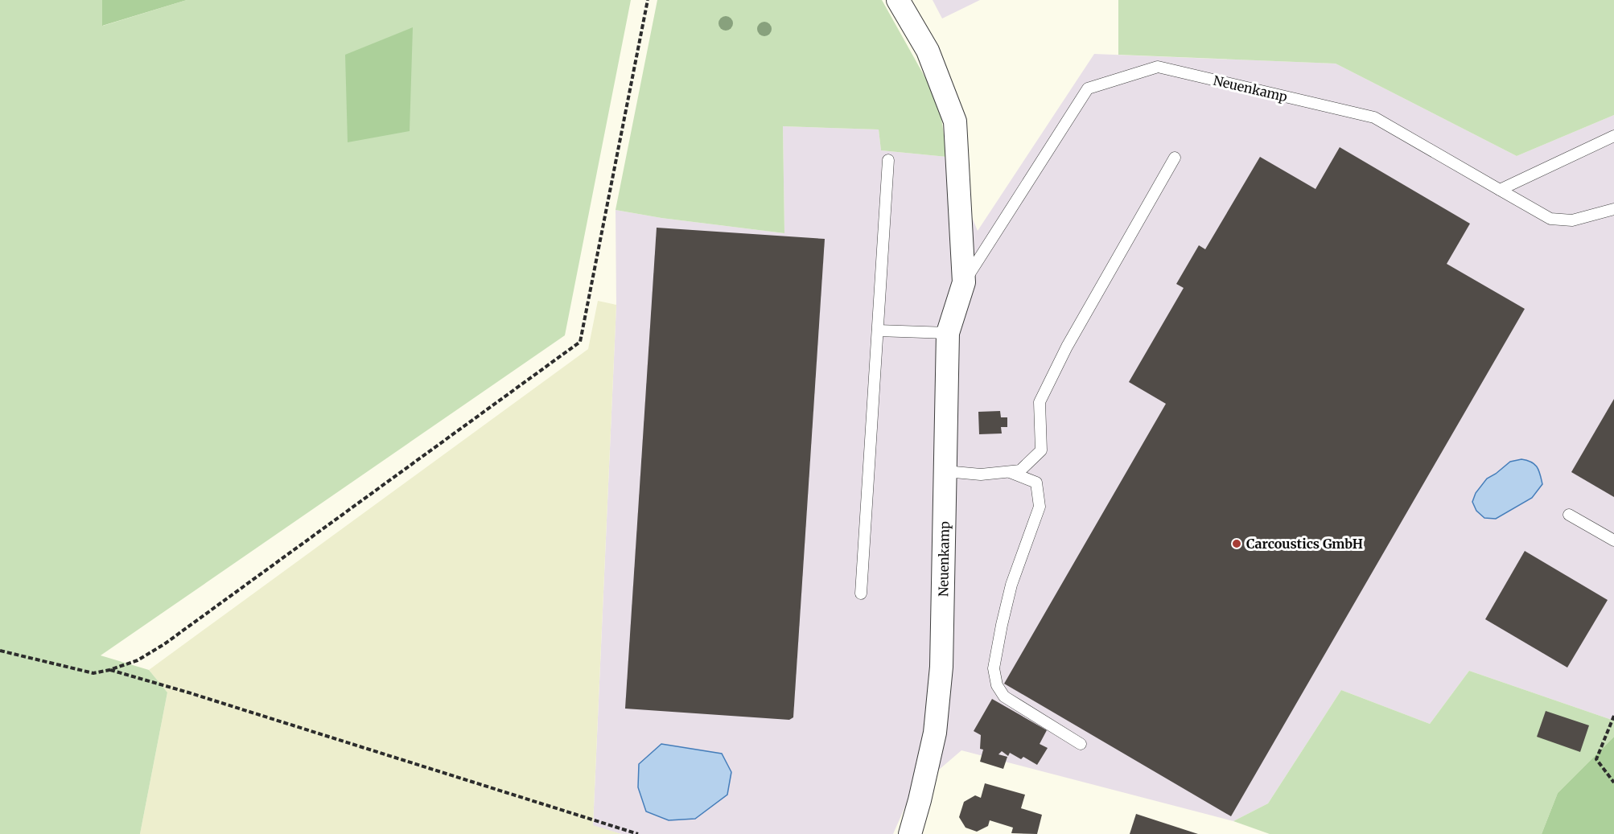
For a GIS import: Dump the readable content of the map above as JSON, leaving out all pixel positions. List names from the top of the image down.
{
  "streets": {
    "street": ["Neuenkamp"]
  },
  "places": ["Carcoustics GmbH"]
}
